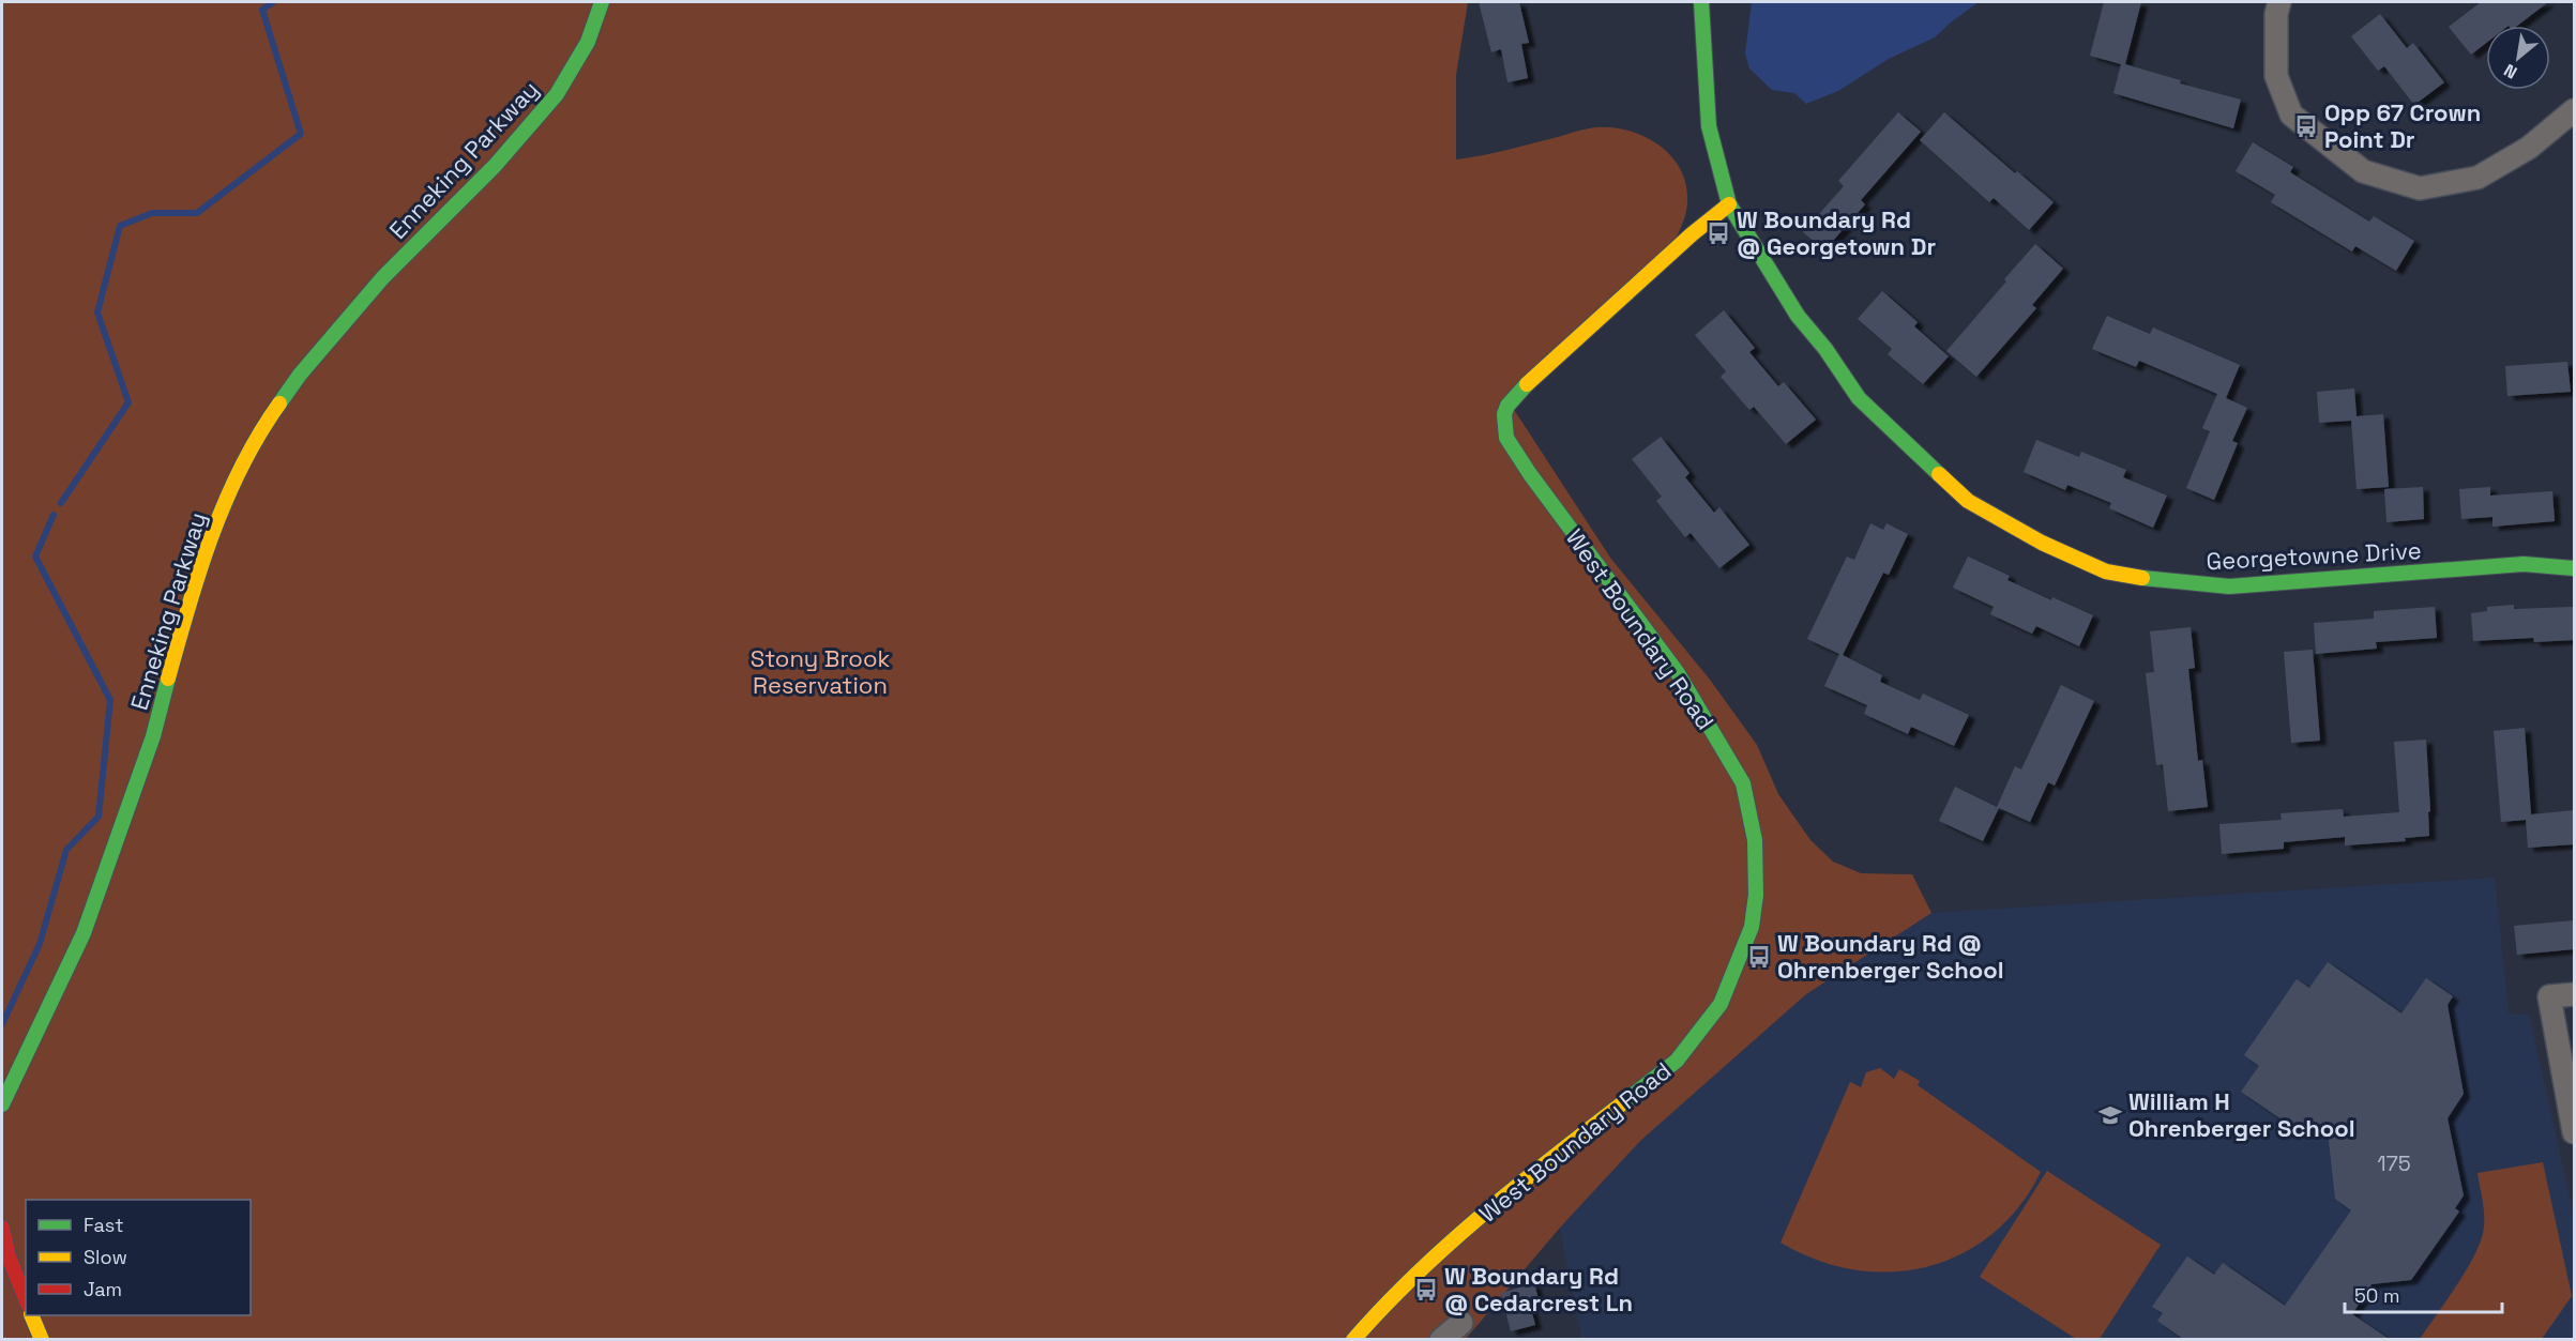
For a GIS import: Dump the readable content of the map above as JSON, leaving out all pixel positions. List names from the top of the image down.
{
  "streets": {
    "street": ["Enneking Parkway", "Georgetowne Drive", "West Boundary Road"]
  },
  "crossings": [
    ["Georgetowne Drive", "West Boundary Road"]
  ],
  "parks": ["Stony Brook Reservation"],
  "places": {
    "bus stop": [
      "Opp 67 Crown Point Dr",
      "W Boundary Rd @ Georgetown Dr",
      "W Boundary Rd @ Ohrenberger School",
      "W Boundary Rd @ Cedarcrest Ln"
    ],
    "school or university": ["William H Ohrenberger School"]
  },
  "house_numbers": ["175"],
  "legend": ["Fast", "Slow", "Jam"],
  "scale_bar": "50 m",
  "north": "bottom left"
}
